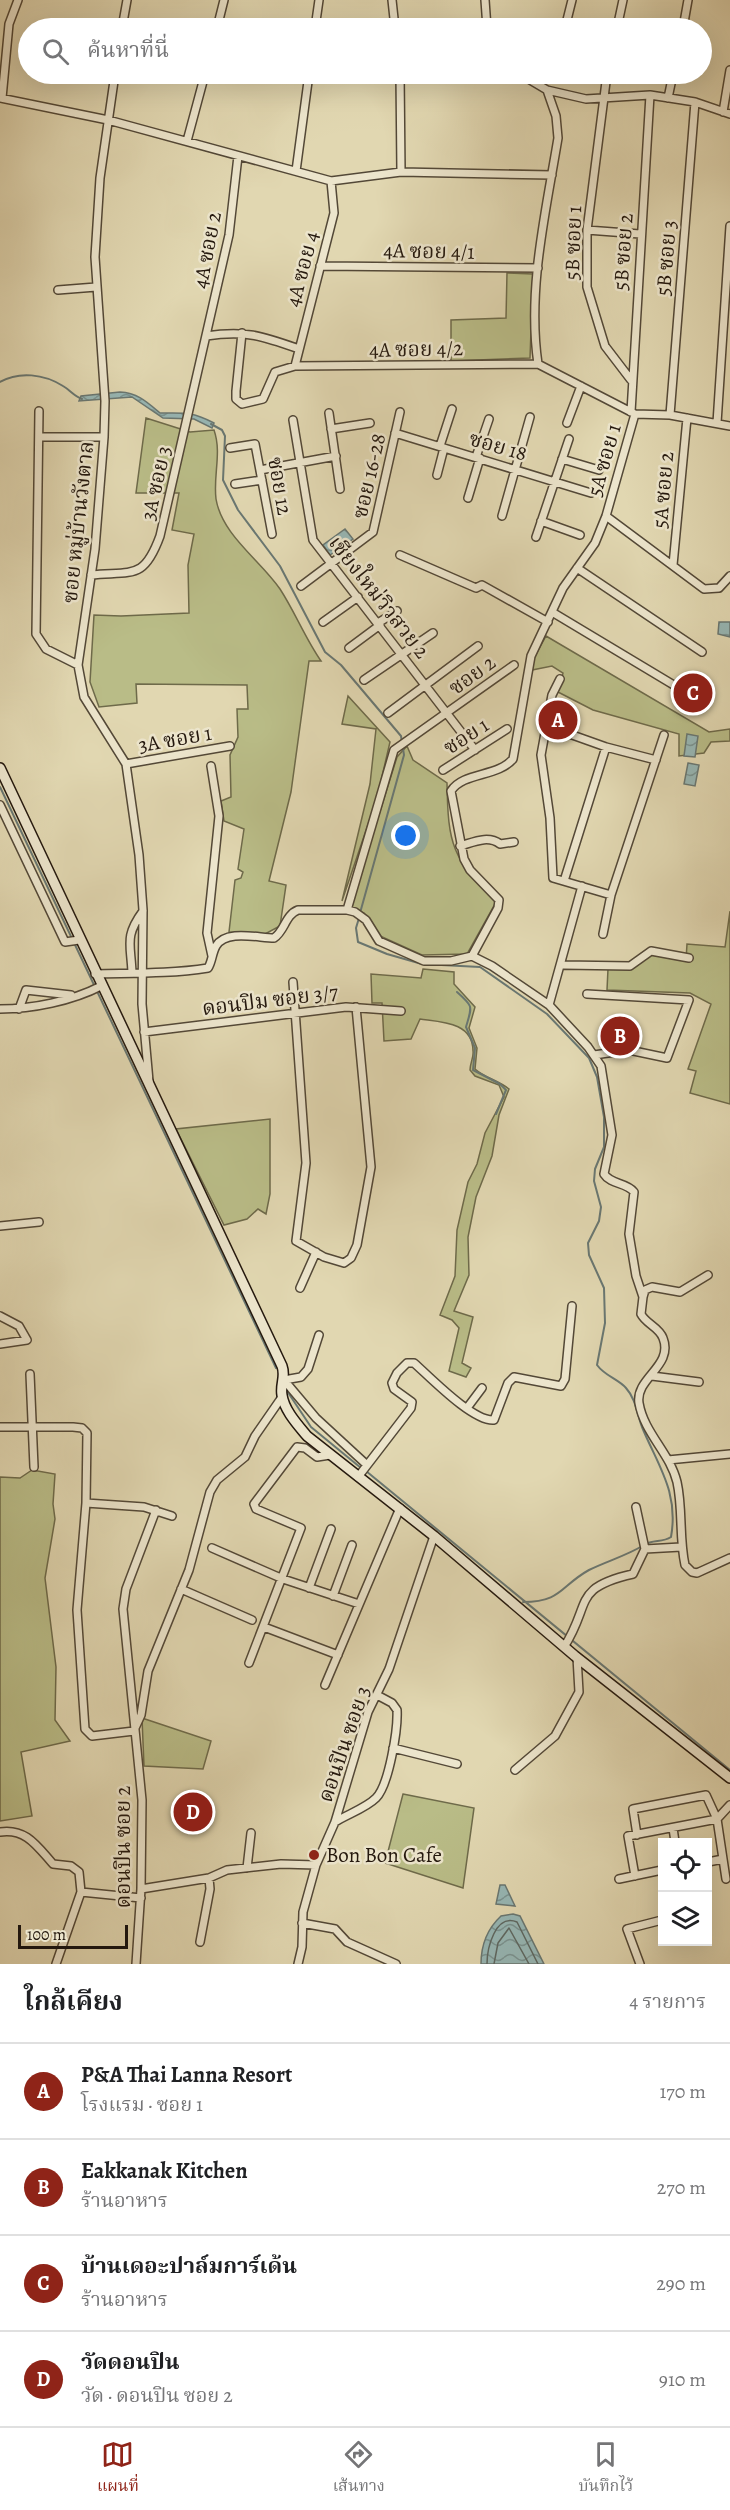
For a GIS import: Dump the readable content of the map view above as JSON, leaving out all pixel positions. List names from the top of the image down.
{
  "streets": {
    "street": [
      "5B ซอย 1",
      "4A ซอย 2",
      "4A ซอย 4/1",
      "5B ซอย 2",
      "5B ซอย 3",
      "4A ซอย 4",
      "4A ซอย 4/2",
      "ซอย 18",
      "5A ซอย 1",
      "ซอย 16-28",
      "3A ซอย 3",
      "ซอย 12",
      "5A ซอย 2",
      "ซอย หมู่บ้านวังตาล",
      "เชียงใหม่วิวสวย 2",
      "ซอย 2",
      "ซอย 1",
      "3A ซอย 1",
      "ดอนปิม ซอย 3/7",
      "ดอนปิน ซอย 3",
      "ดอนปิน ซอย 2"
    ]
  },
  "crossings": [
    ["5B ซอย 1", "5B ซอย 2"],
    ["4A ซอย 2", "3A ซอย 3"],
    ["4A ซอย 4/1", "4A ซอย 4"],
    ["5B ซอย 2", "5A ซอย 1"],
    ["4A ซอย 4", "4A ซอย 4/2"],
    ["ซอย 18", "ซอย 16-28"],
    ["ซอย 16-28", "เชียงใหม่วิวสวย 2"],
    ["3A ซอย 3", "ซอย หมู่บ้านวังตาล"],
    ["ซอย หมู่บ้านวังตาล", "3A ซอย 1"],
    ["ซอย หมู่บ้านวังตาล", "ดอนปิม ซอย 3/7"],
    ["เชียงใหม่วิวสวย 2", "ซอย 2"],
    ["เชียงใหม่วิวสวย 2", "ซอย 1"]
  ],
  "places": ["Bon Bon Cafe"],
  "scale_bar": "100 m",
  "page": {
    "search": "ค้นหาที่นี่",
    "pins": [
      "C",
      "A",
      "B",
      "D"
    ],
    "scale": "100 m",
    "heading": ["ใกล้เคียง", "4 รายการ"],
    "list": [
      {
        "mark": "A",
        "name": "P&A Thai Lanna Resort",
        "note": "โรงแรม · ซอย 1",
        "value": "170 m"
      },
      {
        "mark": "B",
        "name": "Eakkanak Kitchen",
        "note": "ร้านอาหาร",
        "value": "270 m"
      },
      {
        "mark": "C",
        "name": "บ้านเดอะปาล์มการ์เด้น",
        "note": "ร้านอาหาร",
        "value": "290 m"
      },
      {
        "mark": "D",
        "name": "วัดดอนปิน",
        "note": "วัด · ดอนปิน ซอย 2",
        "value": "910 m"
      }
    ],
    "nav": ["แผนที่", "เส้นทาง", "บันทึกไว้"]
  }
}
